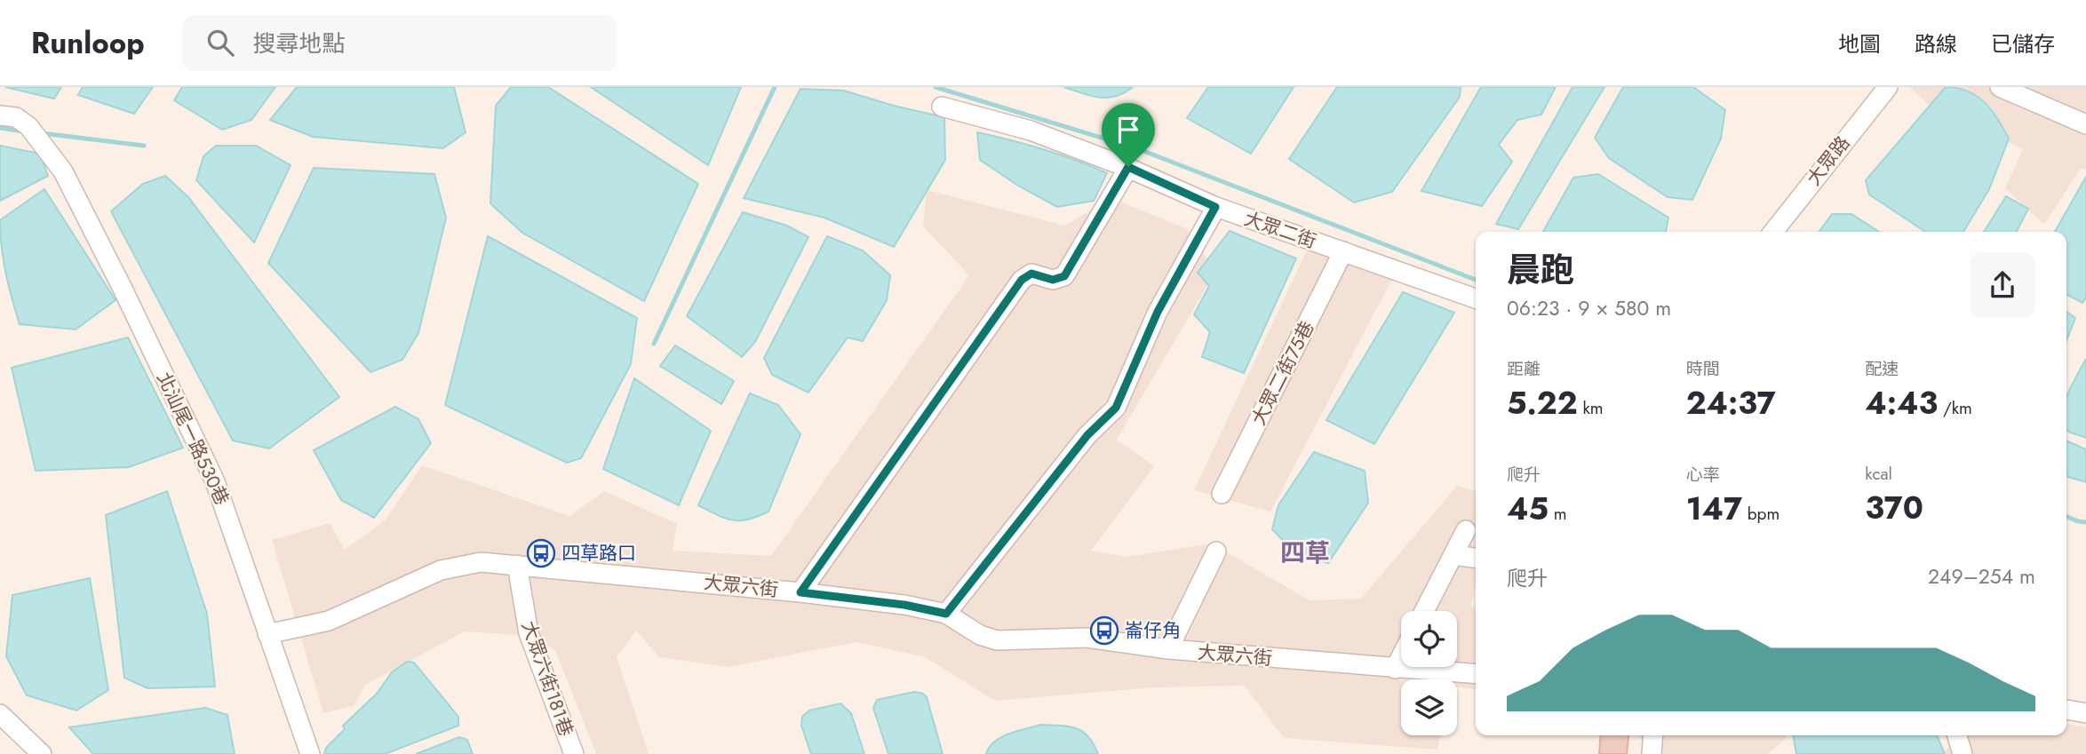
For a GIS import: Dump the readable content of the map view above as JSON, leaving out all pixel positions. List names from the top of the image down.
{
  "streets": {
    "street": [
      "大眾路",
      "大眾二街",
      "大眾二街75巷",
      "北汕尾一路530巷",
      "大眾六街",
      "大眾六街181巷"
    ]
  },
  "crossings": [
    ["大眾二街", "大眾二街75巷"],
    ["北汕尾一路530巷", "大眾六街"],
    ["大眾六街", "大眾六街181巷"]
  ],
  "districts": ["四草"],
  "places": {
    "bus stop": ["四草路口", "崙仔角"]
  },
  "page": {
    "header": "Runloop",
    "search": "搜尋地點",
    "nav": ["地圖", "路線", "已儲存"],
    "heading": ["晨跑", "06:23 · 9 × 580 m"],
    "stats": [
      ["距離", "5.22 km"],
      ["時間", "24:37"],
      ["配速", "4:43 /km"],
      ["爬升", "45 m"],
      ["心率", "147 bpm"],
      ["kcal", "370"]
    ],
    "chart": ["爬升", "249–254 m"]
  }
}
